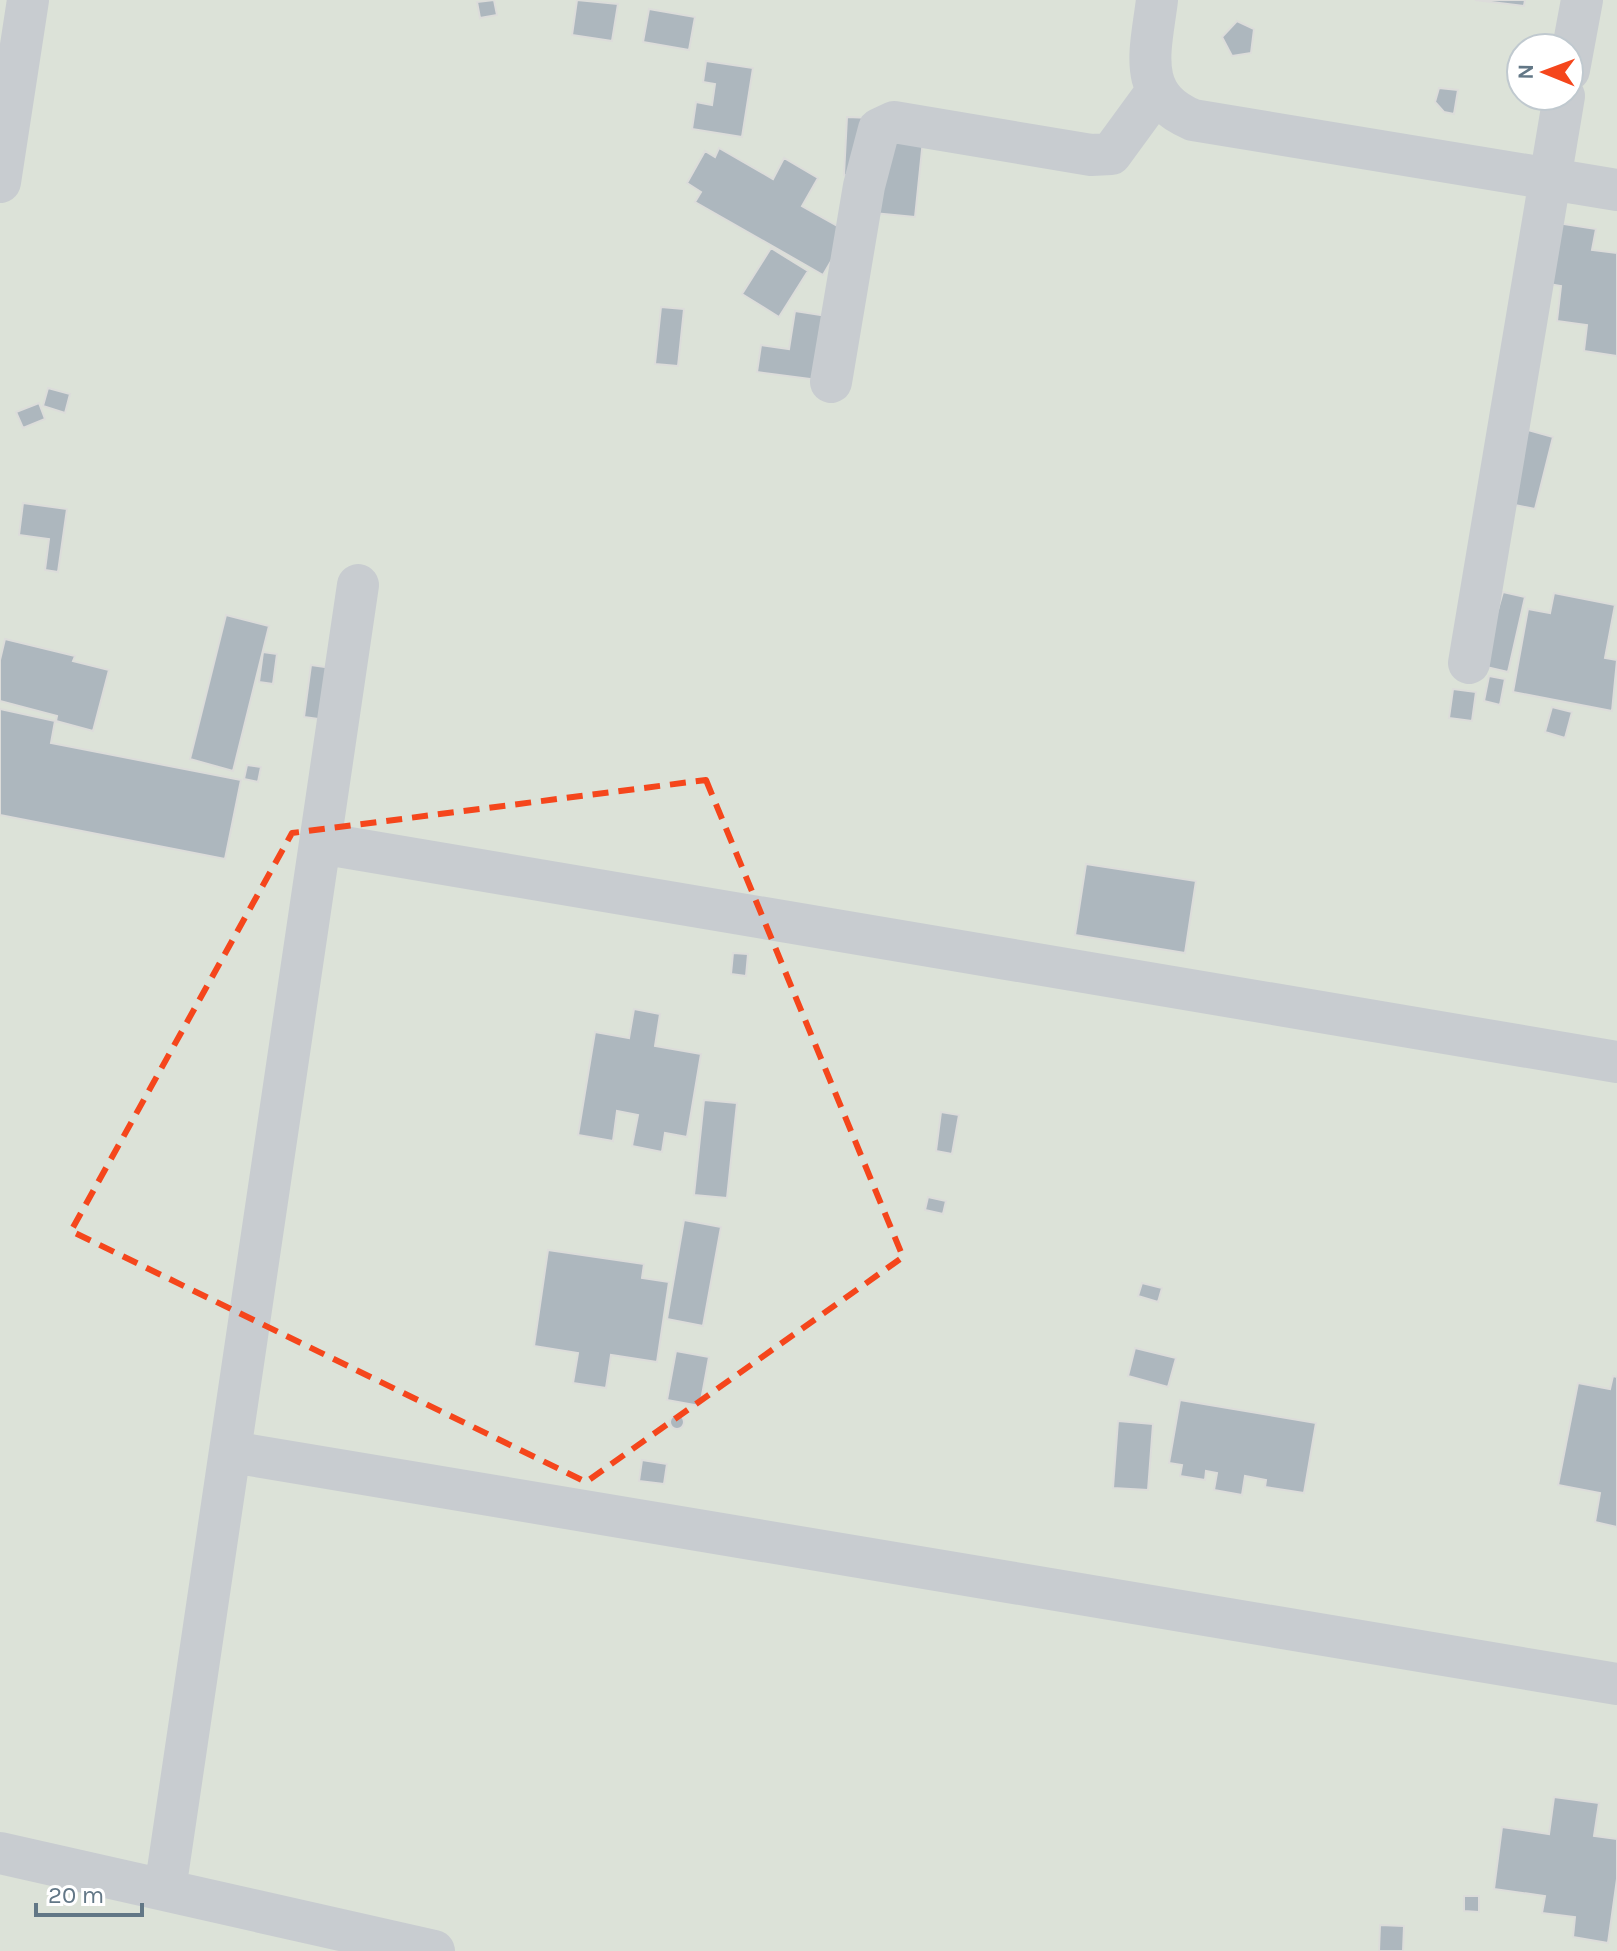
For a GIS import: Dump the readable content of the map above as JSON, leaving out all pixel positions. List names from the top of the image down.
{
  "scale_bar": "20 m",
  "north": "left"
}
